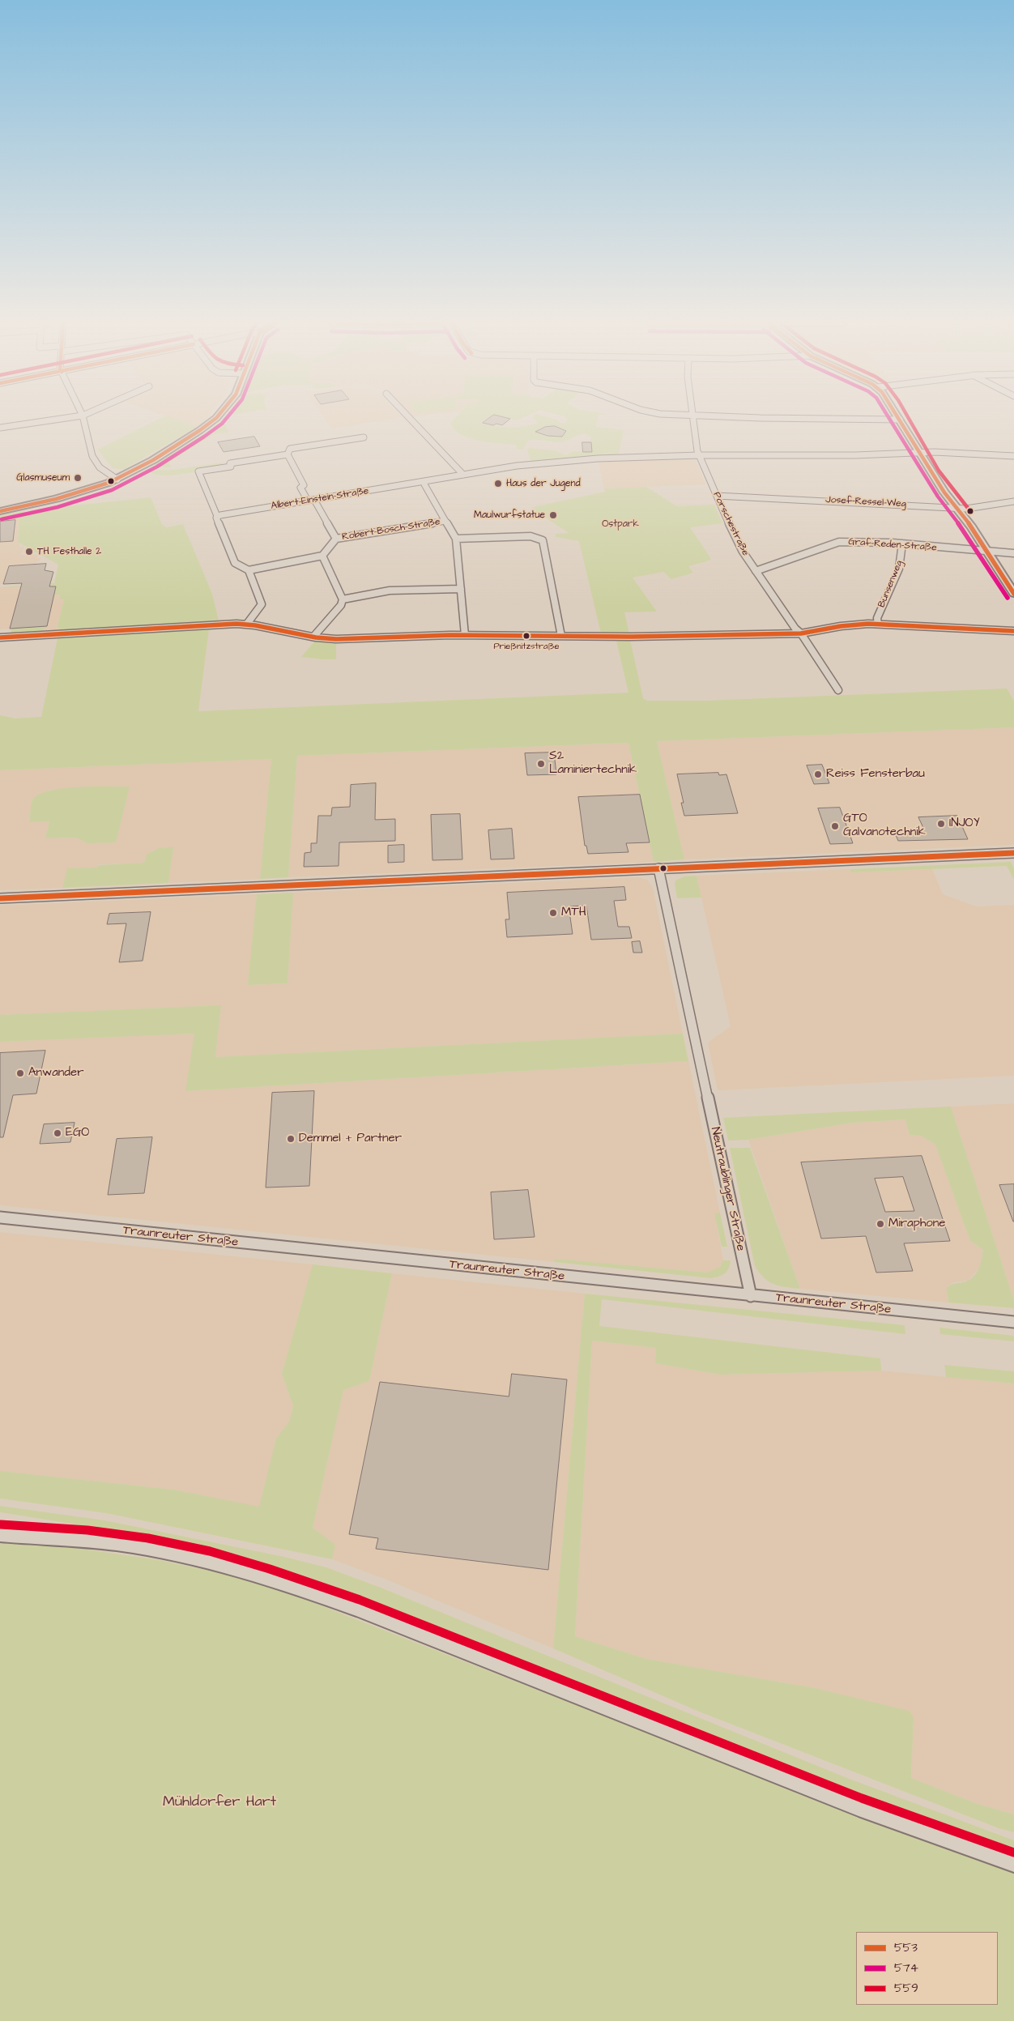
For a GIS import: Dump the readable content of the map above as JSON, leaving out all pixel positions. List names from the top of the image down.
{
  "streets": {
    "street": [
      "Albert-Einstein-Straße",
      "Josef-Ressel-Weg",
      "Porschestraße",
      "Robert-Bosch-Straße",
      "Graf-Reden-Straße",
      "Bunsenweg",
      "Neutraublinger Straße",
      "Traunreuter Straße"
    ]
  },
  "crossings": [
    ["Albert-Einstein-Straße", "Porschestraße"],
    ["Josef-Ressel-Weg", "Porschestraße"],
    ["Porschestraße", "Graf-Reden-Straße"],
    ["Graf-Reden-Straße", "Bunsenweg"],
    ["Neutraublinger Straße", "Traunreuter Straße"]
  ],
  "parks": ["Ostpark", "Mühldorfer Hart"],
  "places": [
    "Glasmuseum",
    "Haus der Jugend",
    "Maulwurfstatue",
    "TH Festhalle 2",
    "Prießnitzstraße",
    "S2 Laminiertechnik",
    "Reiss Fensterbau",
    "INJOY",
    "GTO Galvanotechnik",
    "MTH",
    "Anwander",
    "EGO",
    "Demmel + Partner",
    "Miraphone"
  ],
  "lines": ["transit line 553", "transit line 574", "transit line 559"],
  "legend": ["553", "574", "559"]
}
